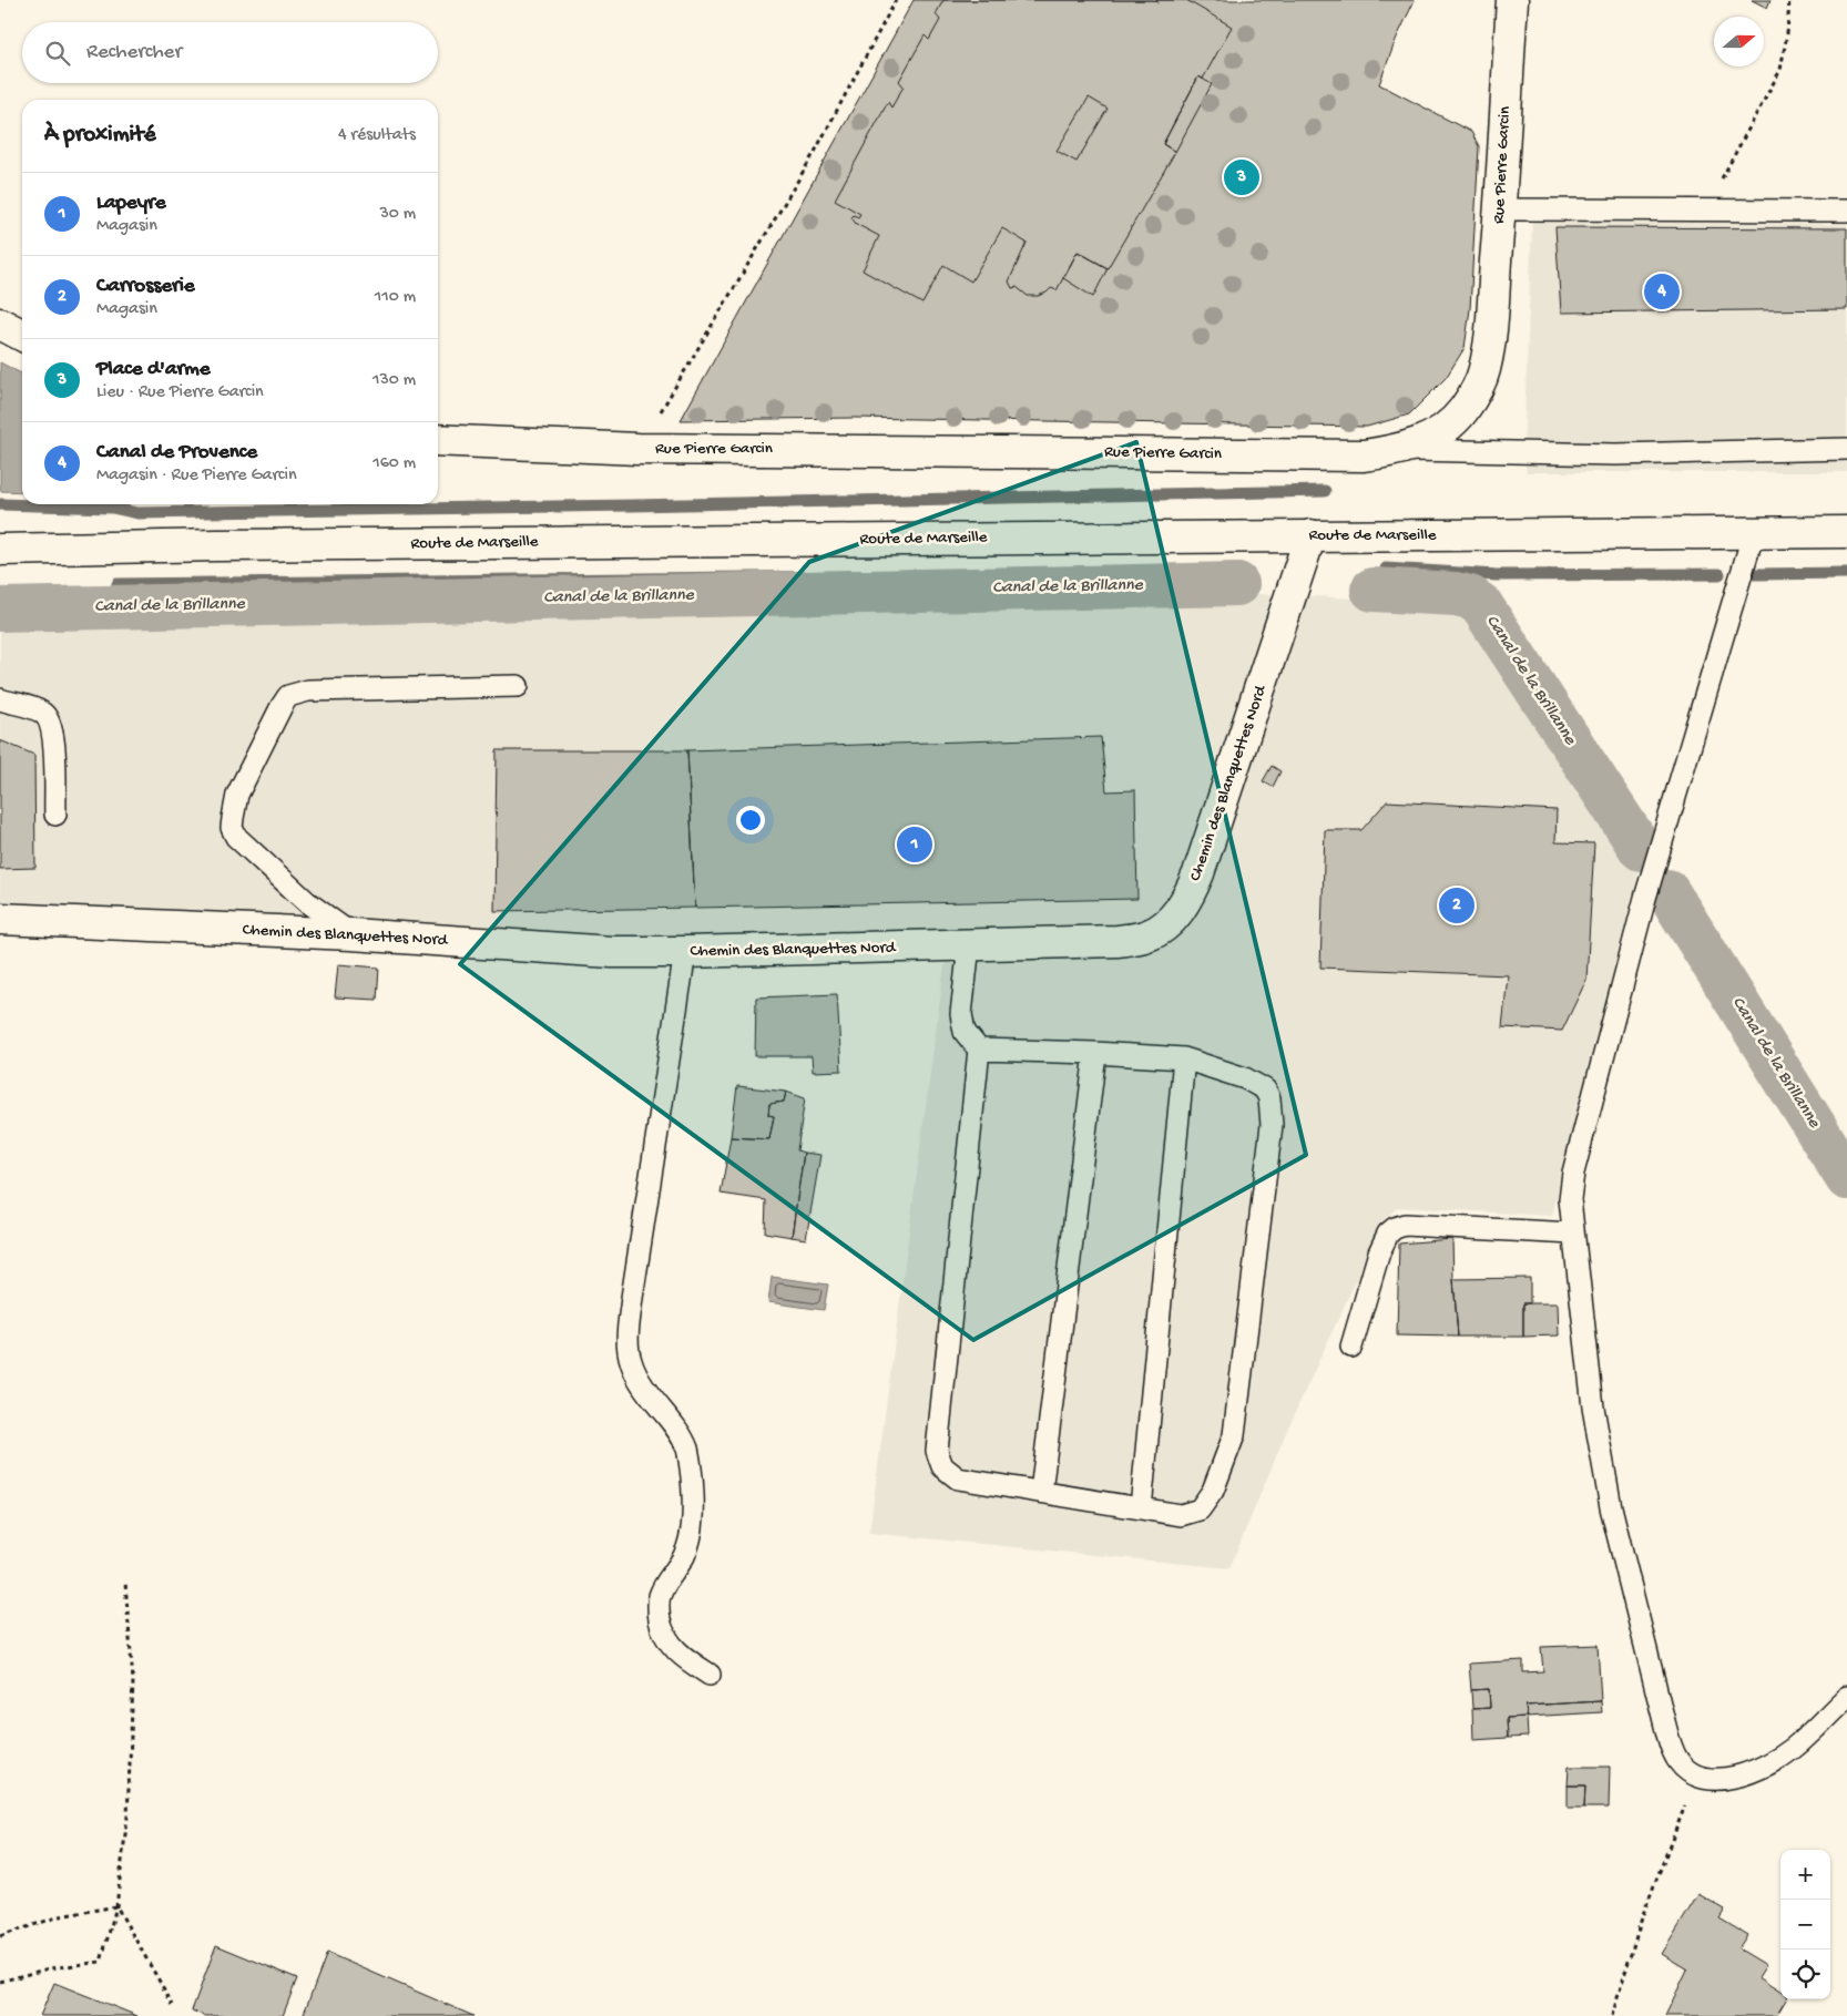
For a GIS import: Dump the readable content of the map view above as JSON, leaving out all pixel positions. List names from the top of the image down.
{
  "streets": {
    "street": ["Rue Pierre Garcin", "Route de Marseille", "Chemin des Blanquettes Nord"]
  },
  "crossings": [
    ["Route de Marseille", "Chemin des Blanquettes Nord"]
  ],
  "water": ["Canal de la Brillanne"],
  "north": "right",
  "page": {
    "search": "Rechercher",
    "heading": ["À proximité", "4 résultats"],
    "pins": [
      "3",
      "4",
      "1",
      "2"
    ],
    "list": [
      {
        "mark": "1",
        "name": "Lapeyre",
        "note": "Magasin",
        "value": "30 m"
      },
      {
        "mark": "2",
        "name": "Carrosserie",
        "note": "Magasin",
        "value": "110 m"
      },
      {
        "mark": "3",
        "name": "Place d'arme",
        "note": "Lieu · Rue Pierre Garcin",
        "value": "130 m"
      },
      {
        "mark": "4",
        "name": "Canal de Provence",
        "note": "Magasin · Rue Pierre Garcin",
        "value": "160 m"
      }
    ],
    "map_buttons": ["+", "−"]
  }
}
